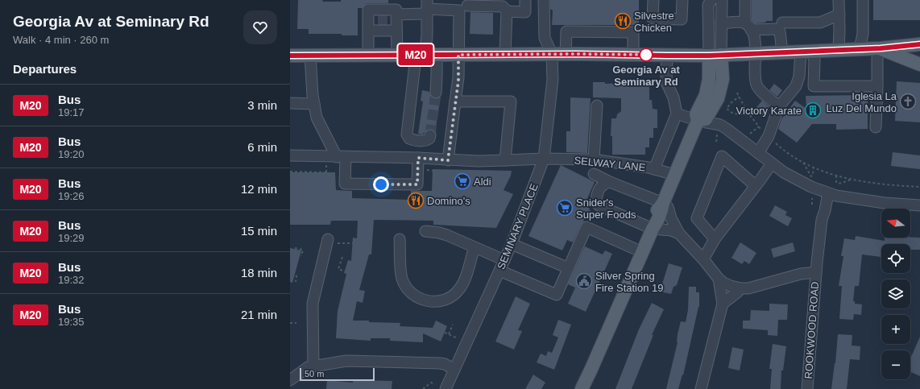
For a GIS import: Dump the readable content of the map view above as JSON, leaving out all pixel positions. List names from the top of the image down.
{
  "streets": {
    "street": ["SELWAY LANE", "SEMINARY PLACE", "ROOKWOOD ROAD"]
  },
  "crossings": [
    ["SELWAY LANE", "SEMINARY PLACE"]
  ],
  "places": {
    "restaurant": ["Silvestre Chicken", "Domino's"],
    "other": ["Georgia Av at Seminary Rd"],
    "church": ["Iglesia La Luz Del Mundo"],
    "building": ["Victory Karate"],
    "supermarket": ["Aldi", "Snider's Super Foods"],
    "public building": ["Silver Spring Fire Station 19"]
  },
  "lines": ["bus line M20"],
  "scale_bar": "50 m",
  "north": "left",
  "page": {
    "heading": [
      ["Georgia Av at Seminary Rd", "Walk · 4 min · 260 m"],
      "Departures"
    ],
    "on_map": "M20",
    "list": [
      {
        "mark": "M20",
        "name": "Bus",
        "note": "19:17",
        "value": "3 min"
      },
      {
        "mark": "M20",
        "name": "Bus",
        "note": "19:20",
        "value": "6 min"
      },
      {
        "mark": "M20",
        "name": "Bus",
        "note": "19:26",
        "value": "12 min"
      },
      {
        "mark": "M20",
        "name": "Bus",
        "note": "19:29",
        "value": "15 min"
      },
      {
        "mark": "M20",
        "name": "Bus",
        "note": "19:32",
        "value": "18 min"
      },
      {
        "mark": "M20",
        "name": "Bus",
        "note": "19:35",
        "value": "21 min"
      }
    ],
    "map_buttons": ["+", "−"],
    "scale": "50 m"
  }
}
